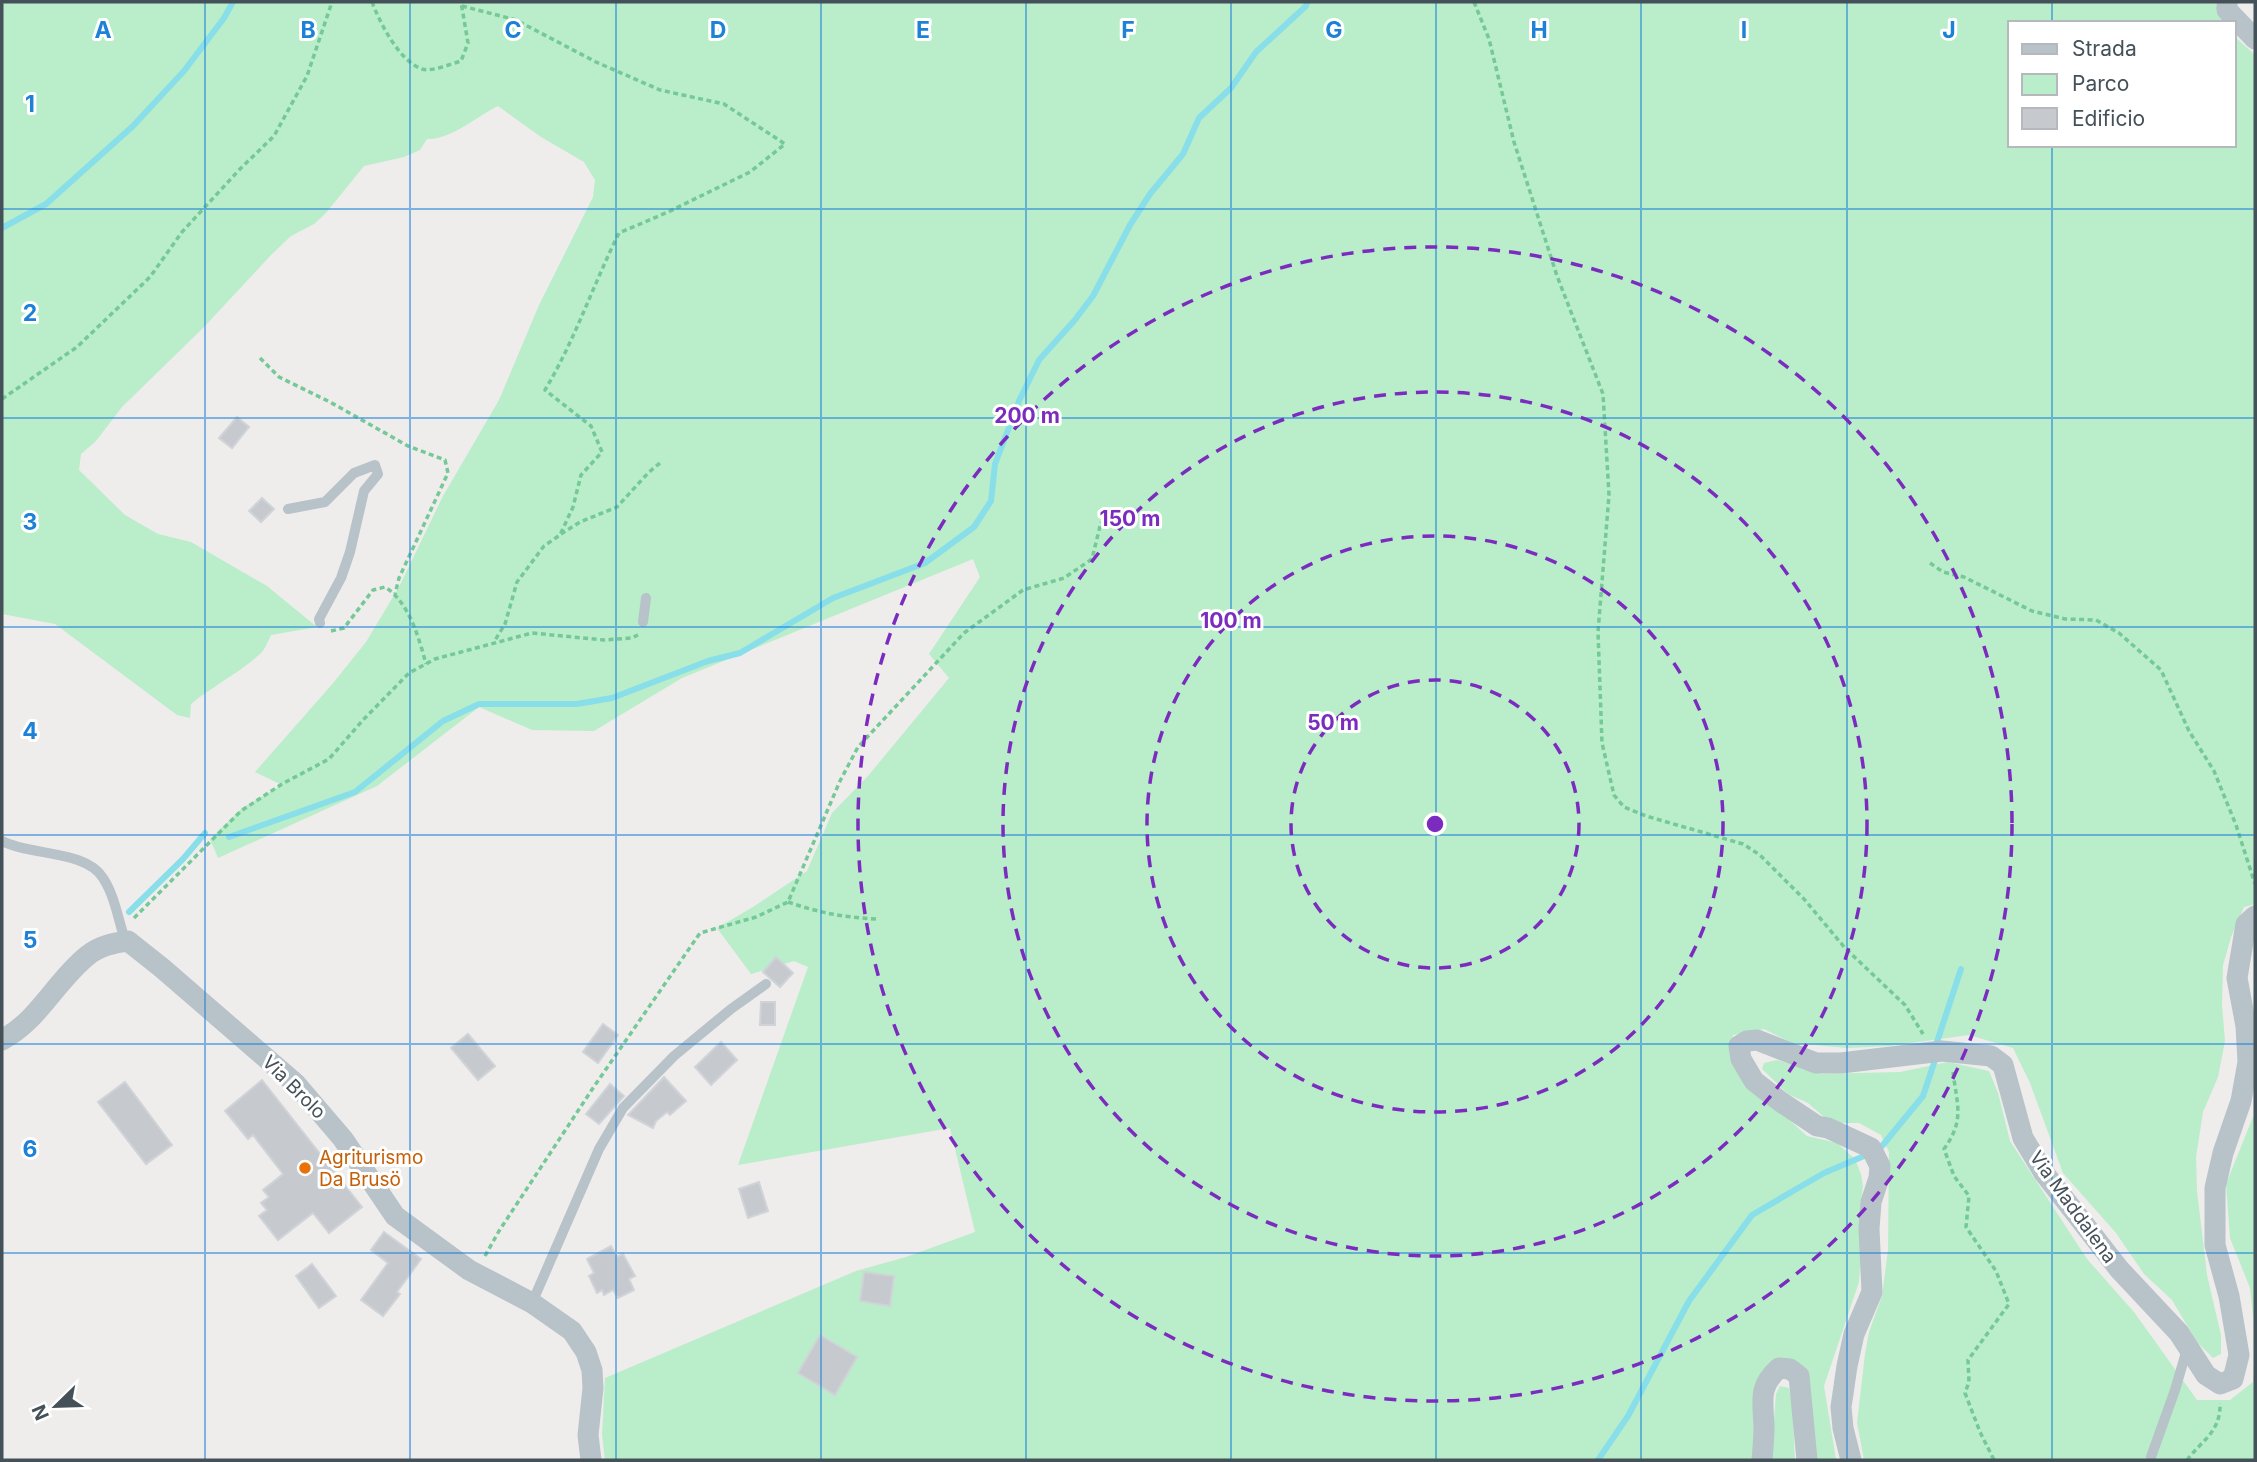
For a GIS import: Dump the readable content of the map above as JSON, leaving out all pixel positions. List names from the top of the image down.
{
  "streets": {
    "street": ["Via Brolo", "Via Maddalena"]
  },
  "places": ["Agriturismo Da Brusö"],
  "legend": ["Strada", "Parco", "Edificio"],
  "north": "bottom left",
  "grid": {
    "columns": [
      "A",
      "B",
      "C",
      "D",
      "E",
      "F",
      "G",
      "H",
      "I",
      "J"
    ],
    "rows": [
      "1",
      "2",
      "3",
      "4",
      "5",
      "6"
    ]
  },
  "rings": [
    "200 m",
    "150 m",
    "100 m",
    "50 m"
  ]
}
